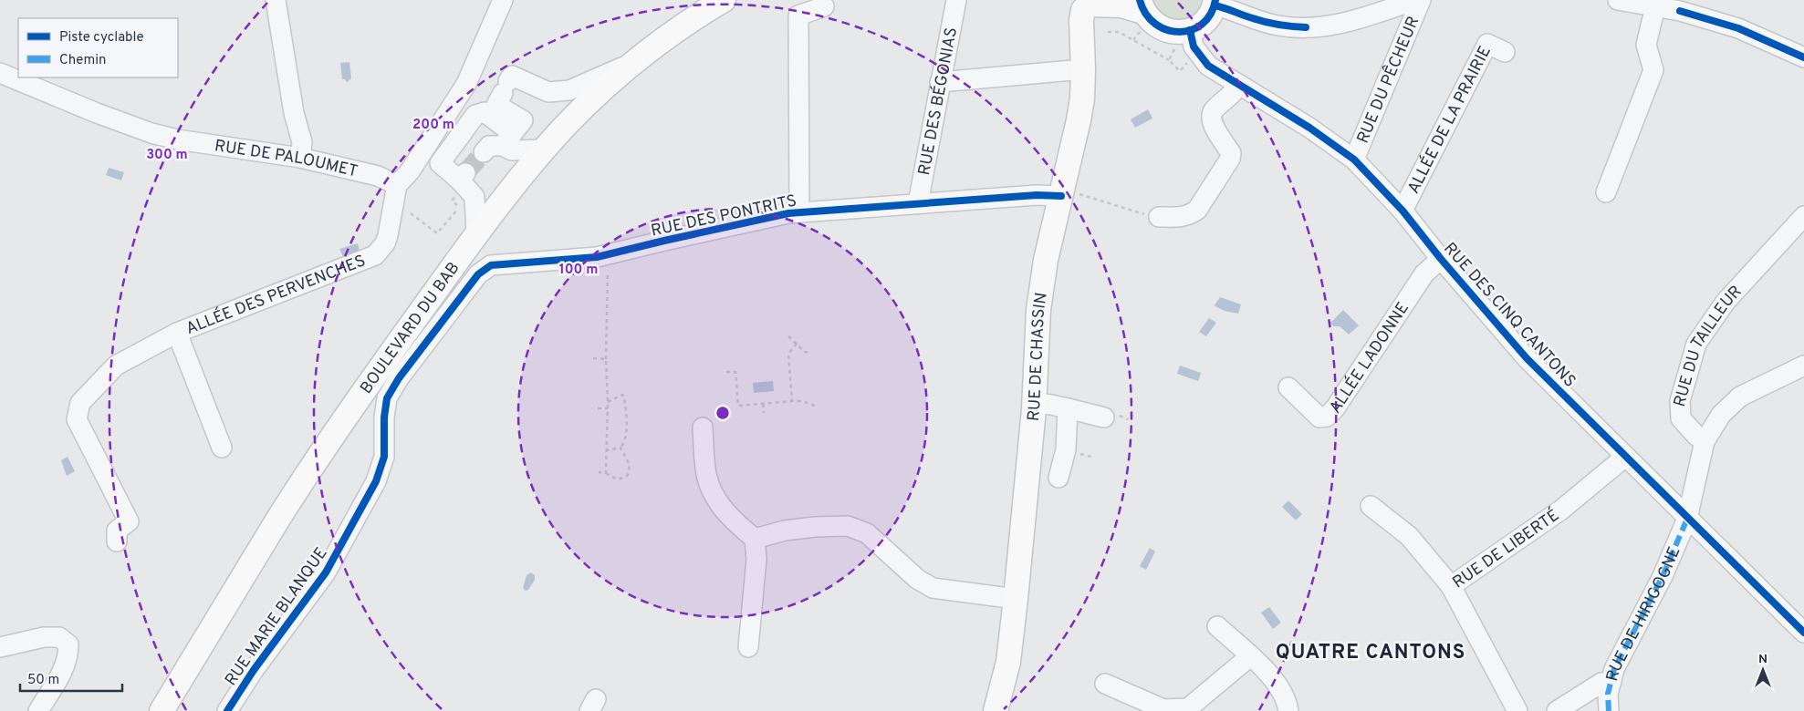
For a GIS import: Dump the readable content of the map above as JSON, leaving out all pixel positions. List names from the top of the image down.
{
  "streets": {
    "main road": ["BOULEVARD DU BAB", "RUE DE CHASSIN"],
    "street": [
      "RUE DU PÊCHEUR",
      "RUE DES BÉGONIAS",
      "ALLÉE DE LA PRAIRIE",
      "RUE DE PALOUMET",
      "RUE DES PONTRITS",
      "ALLÉE DES PERVENCHES",
      "RUE DES CINQ CANTONS",
      "RUE DU TAILLEUR",
      "ALLÉE LADONNE",
      "RUE DE LIBERTÉ",
      "RUE DE HIRIGOGNE",
      "RUE MARIE BLANQUE"
    ]
  },
  "crossings": [
    ["RUE DU PÊCHEUR", "RUE DES CINQ CANTONS"],
    ["RUE DES BÉGONIAS", "RUE DES PONTRITS"],
    ["ALLÉE DE LA PRAIRIE", "RUE DES CINQ CANTONS"],
    ["RUE DE PALOUMET", "ALLÉE DES PERVENCHES"],
    ["RUE DES PONTRITS", "RUE DE CHASSIN"],
    ["RUE DES PONTRITS", "RUE MARIE BLANQUE"],
    ["RUE DES CINQ CANTONS", "ALLÉE LADONNE"],
    ["RUE DES CINQ CANTONS", "RUE DE LIBERTÉ"],
    ["RUE DES CINQ CANTONS", "RUE DE HIRIGOGNE"]
  ],
  "districts": ["QUATRE CANTONS"],
  "legend": ["Piste cyclable", "Chemin"],
  "scale_bar": "50 m",
  "north": "top",
  "rings": ["200 m", "300 m", "100 m"]
}
